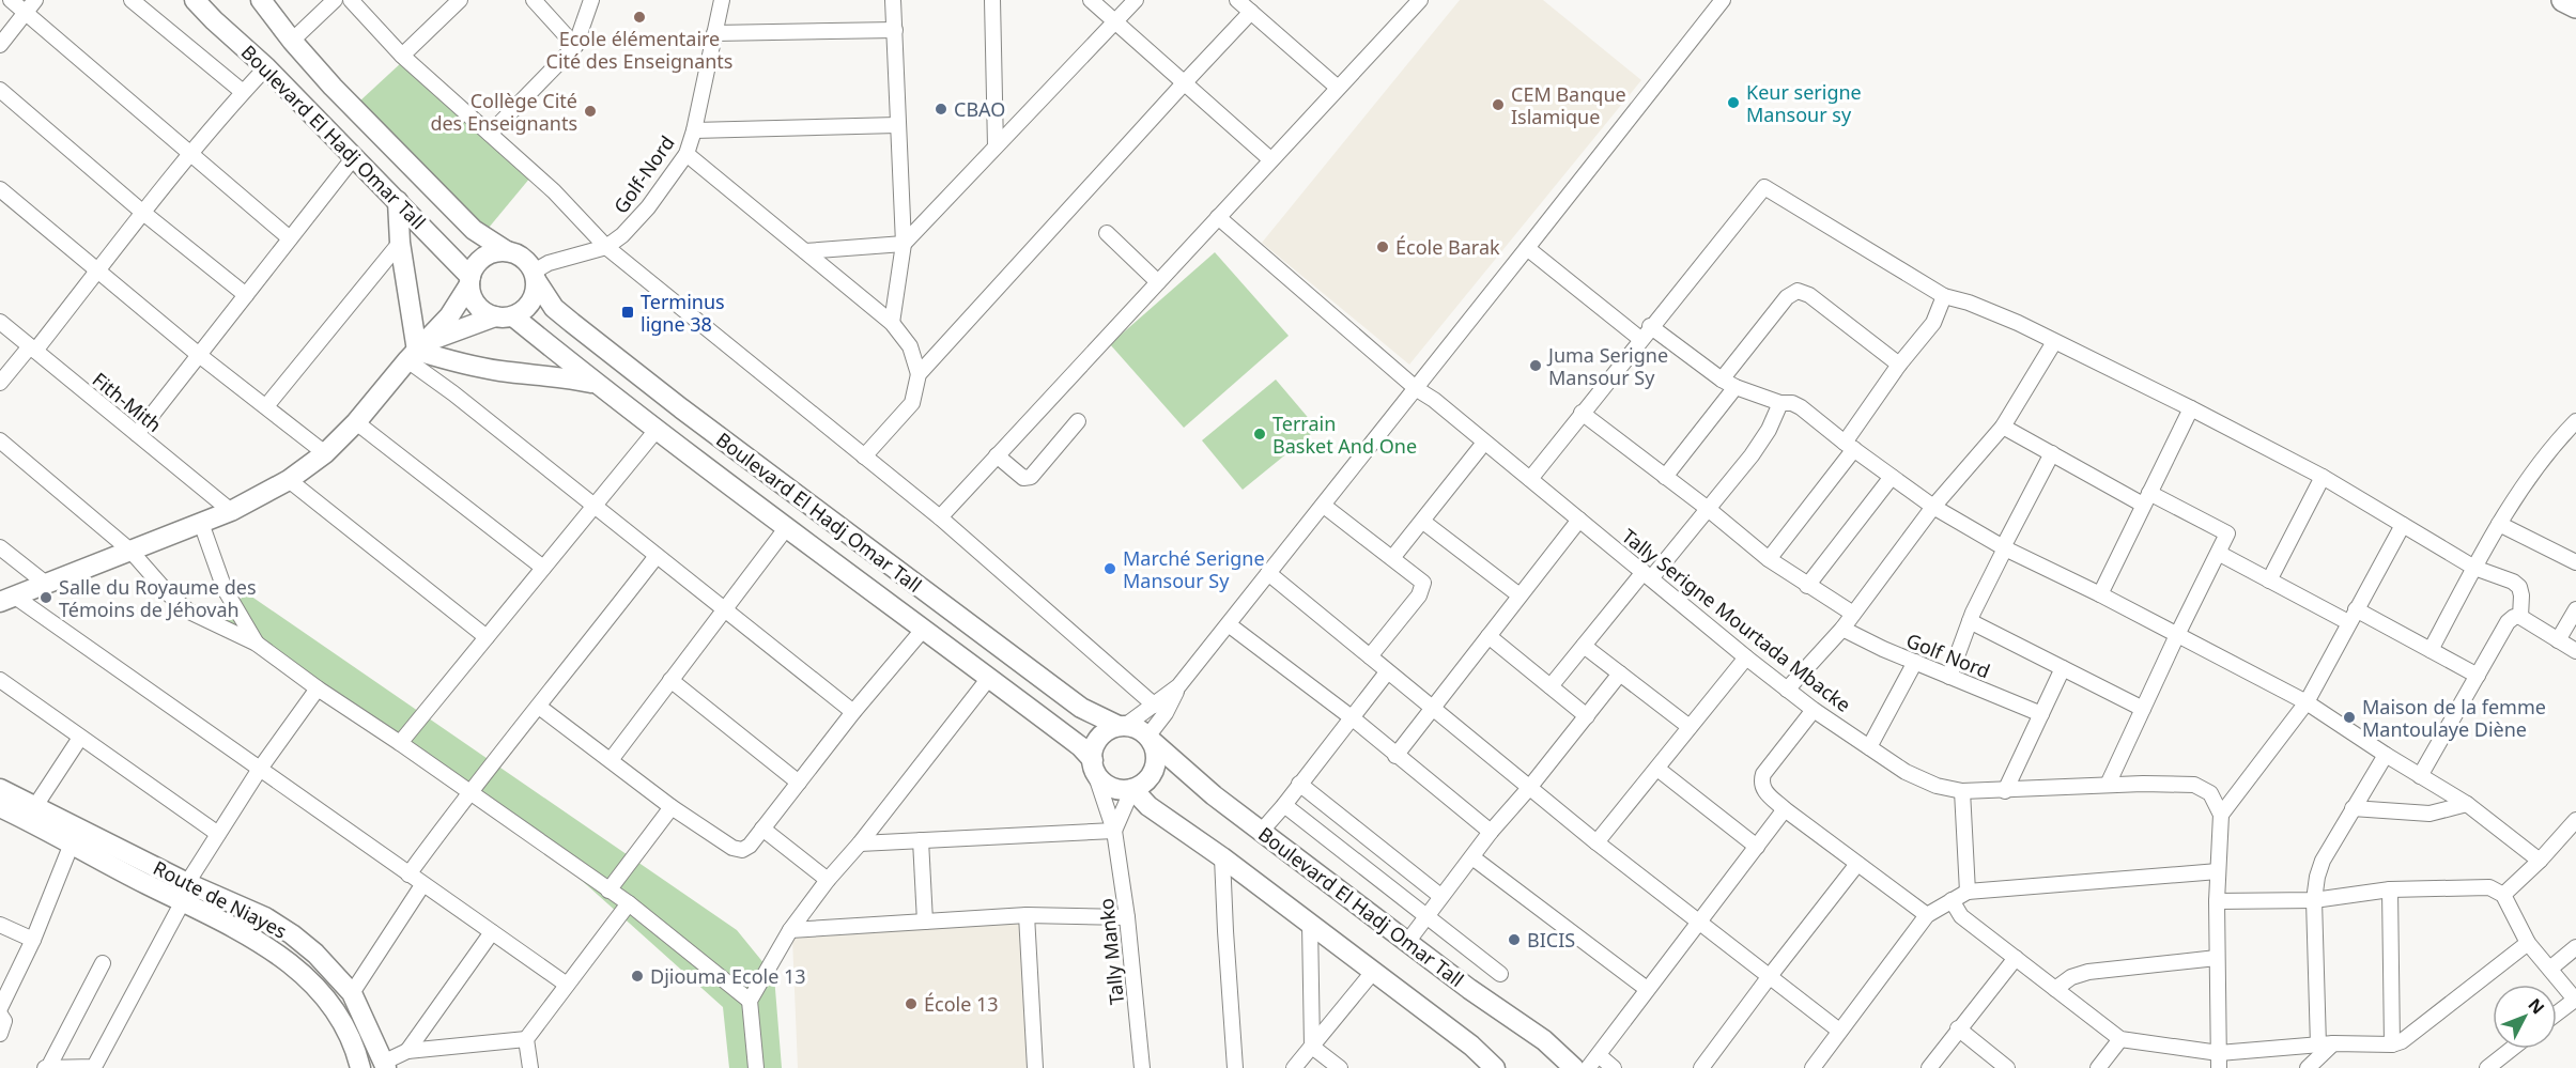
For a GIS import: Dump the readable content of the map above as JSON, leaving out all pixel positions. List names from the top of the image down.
{
  "streets": {
    "main road": ["Boulevard El Hadj Omar Tall", "Route de Niayes"],
    "street": [
      "Golf-Nord",
      "Fith-Mith",
      "Tally Serigne Mourtada Mbacke",
      "Golf Nord",
      "Tally Manko"
    ]
  },
  "crossings": [
    ["Boulevard El Hadj Omar Tall", "Golf-Nord"],
    ["Boulevard El Hadj Omar Tall", "Tally Manko"]
  ],
  "places": {
    "other": [
      "Ecole élémentaire Cité des Enseignants",
      "Keur serigne Mansour sy",
      "CEM Banque Islamique",
      "CBAO",
      "Collège Cité des Enseignants",
      "École Barak",
      "Juma Serigne Mansour Sy",
      "Terrain Basket And One",
      "Marché Serigne Mansour Sy",
      "Salle du Royaume des Témoins de Jéhovah",
      "Maison de la femme Mantoulaye Diène",
      "BICIS",
      "Djiouma Ecole 13",
      "École 13"
    ],
    "transit": ["Terminus ligne 38"]
  },
  "north": "top right"
}
